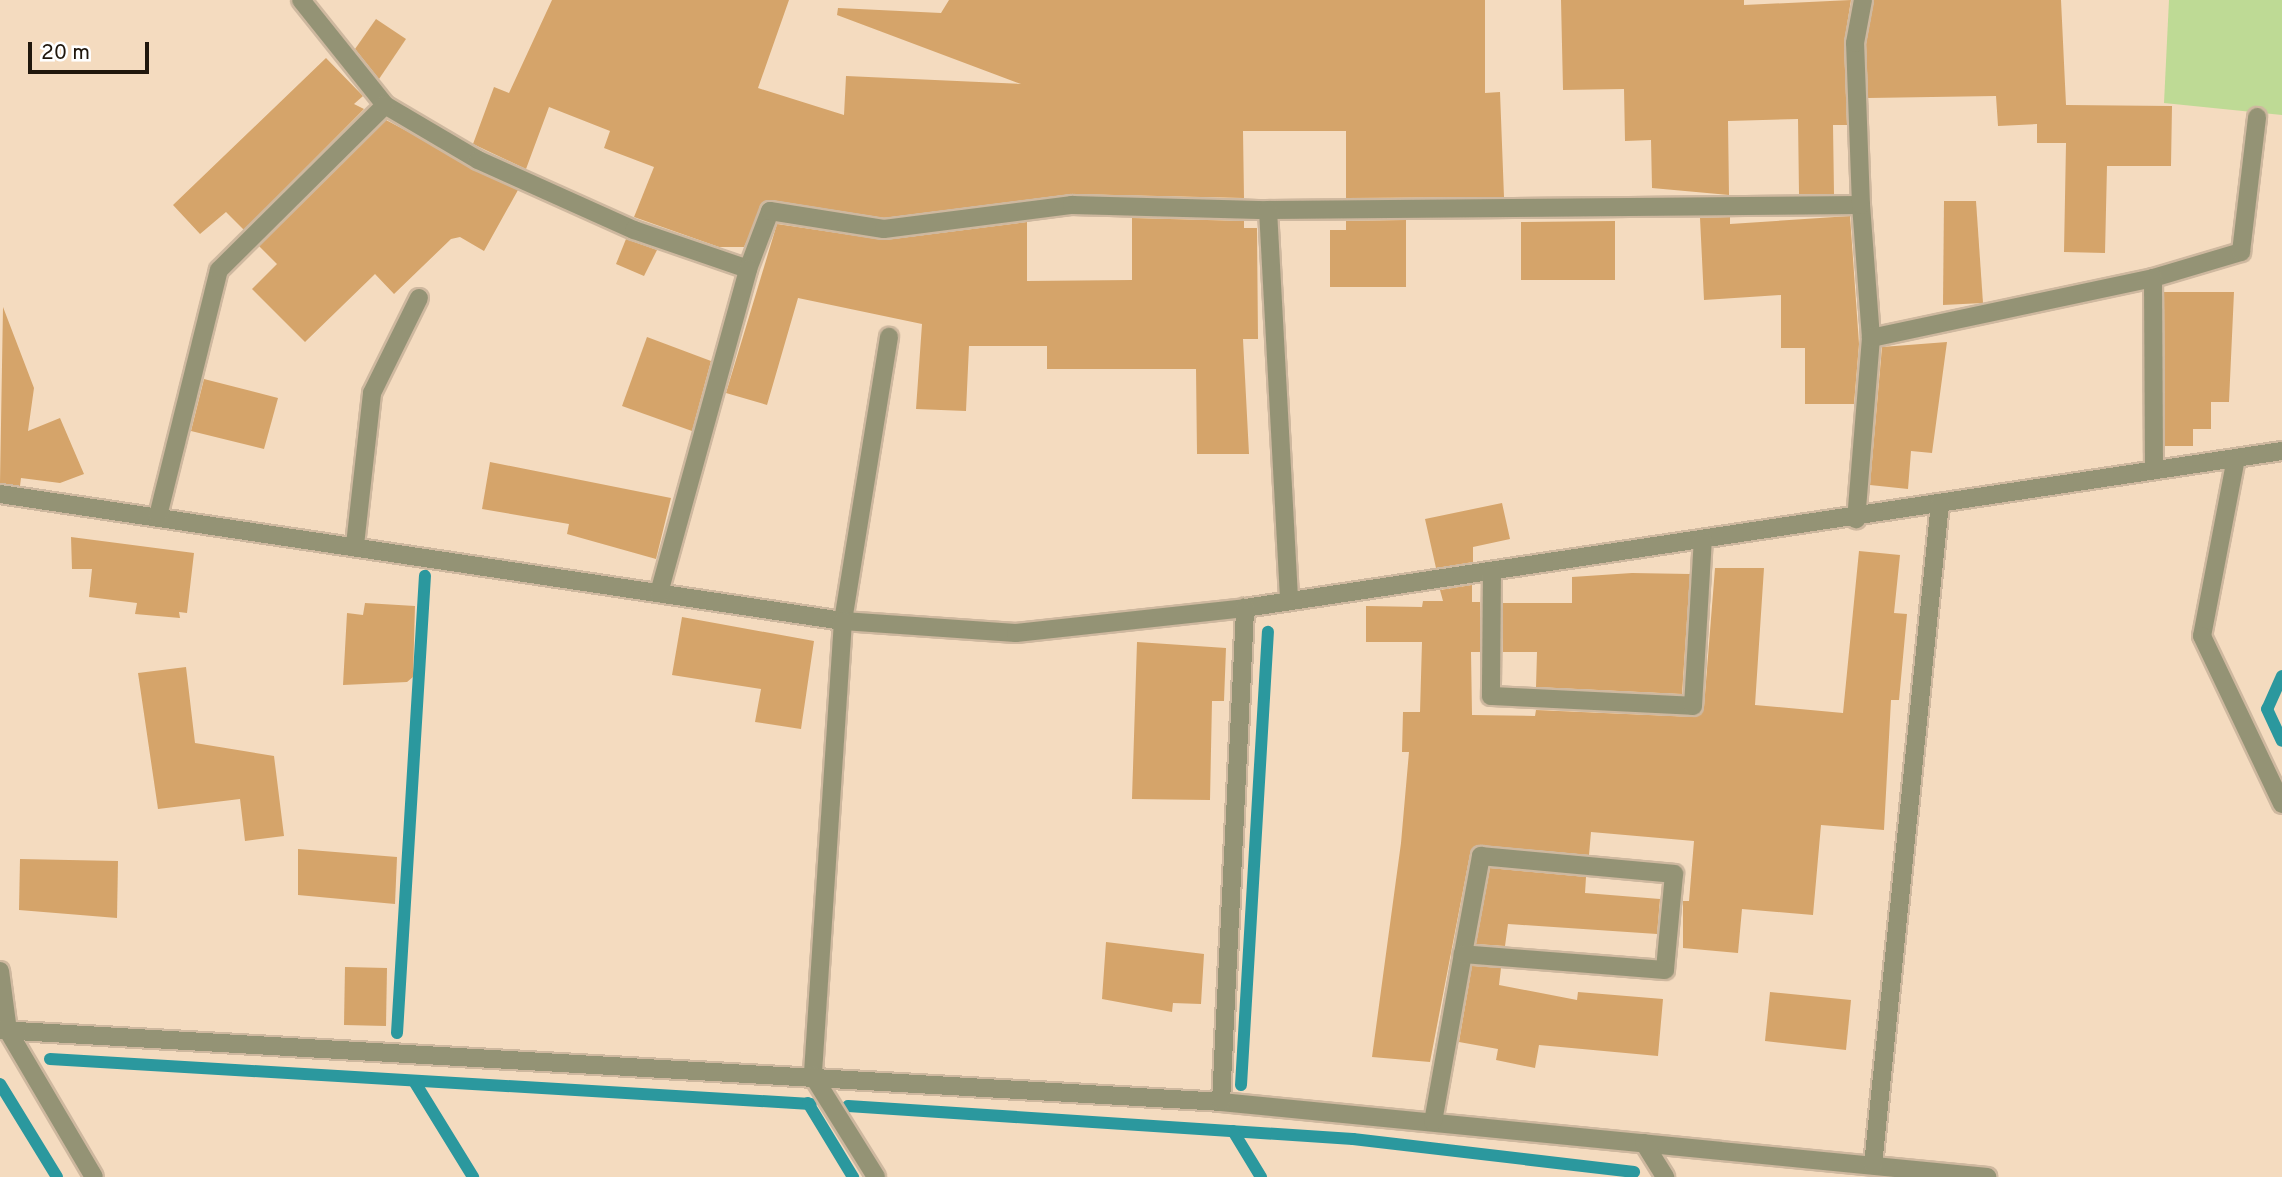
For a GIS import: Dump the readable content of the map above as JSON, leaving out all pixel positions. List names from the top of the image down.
{
  "scale_bar": "20 m"
}
